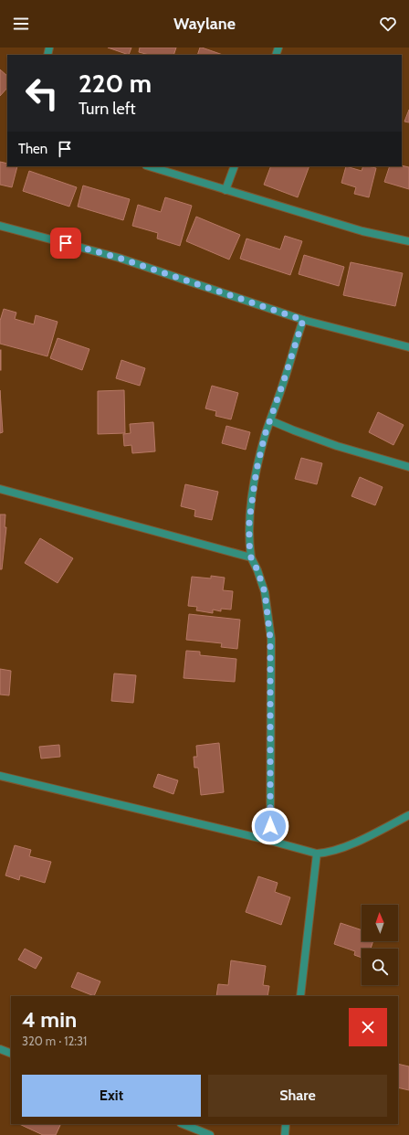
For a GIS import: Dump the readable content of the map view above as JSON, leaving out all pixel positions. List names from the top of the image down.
{
  "north": "top",
  "page": {
    "header": "Waylane",
    "turn": ["220 m", "Turn left"],
    "then": "Then",
    "heading": ["4 min", "320 m · 12:31"],
    "buttons": ["Exit", "Share"]
  }
}
